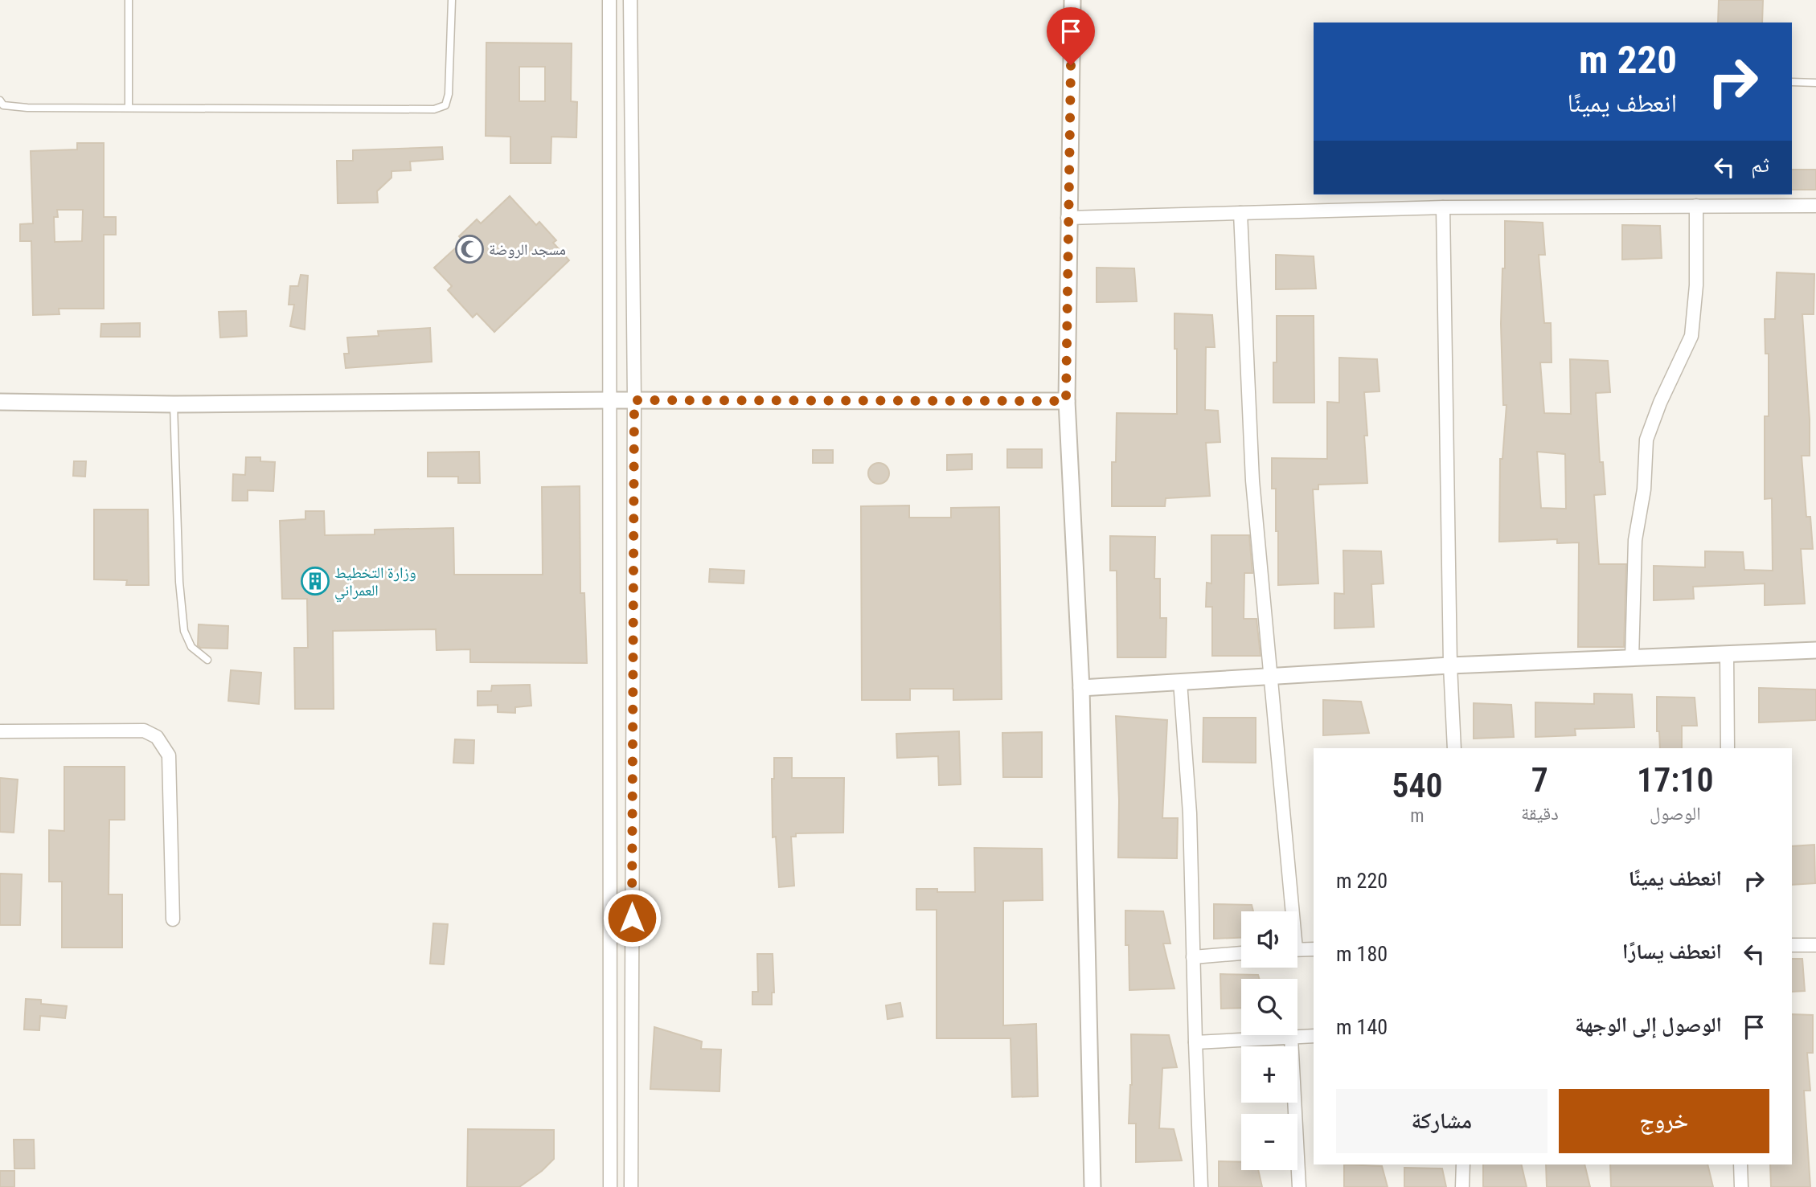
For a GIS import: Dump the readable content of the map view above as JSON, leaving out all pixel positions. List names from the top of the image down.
{
  "places": {
    "mosque": ["مسجد الروضة"],
    "building": ["وزارة التخطيط العمراني"]
  },
  "page": {
    "turn": ["220 m", "انعطف يمينًا"],
    "then": "ثم",
    "eta": [
      "17:10",
      "الوصول",
      "7",
      "دقيقة",
      "540",
      "m"
    ],
    "list": [
      {
        "name": "انعطف يمينًا",
        "value": "220 m"
      },
      {
        "name": "انعطف يسارًا",
        "value": "180 m"
      },
      {
        "name": "الوصول إلى الوجهة",
        "value": "140 m"
      }
    ],
    "map_buttons": ["+", "−"],
    "buttons": ["خروج", "مشاركة"]
  }
}
